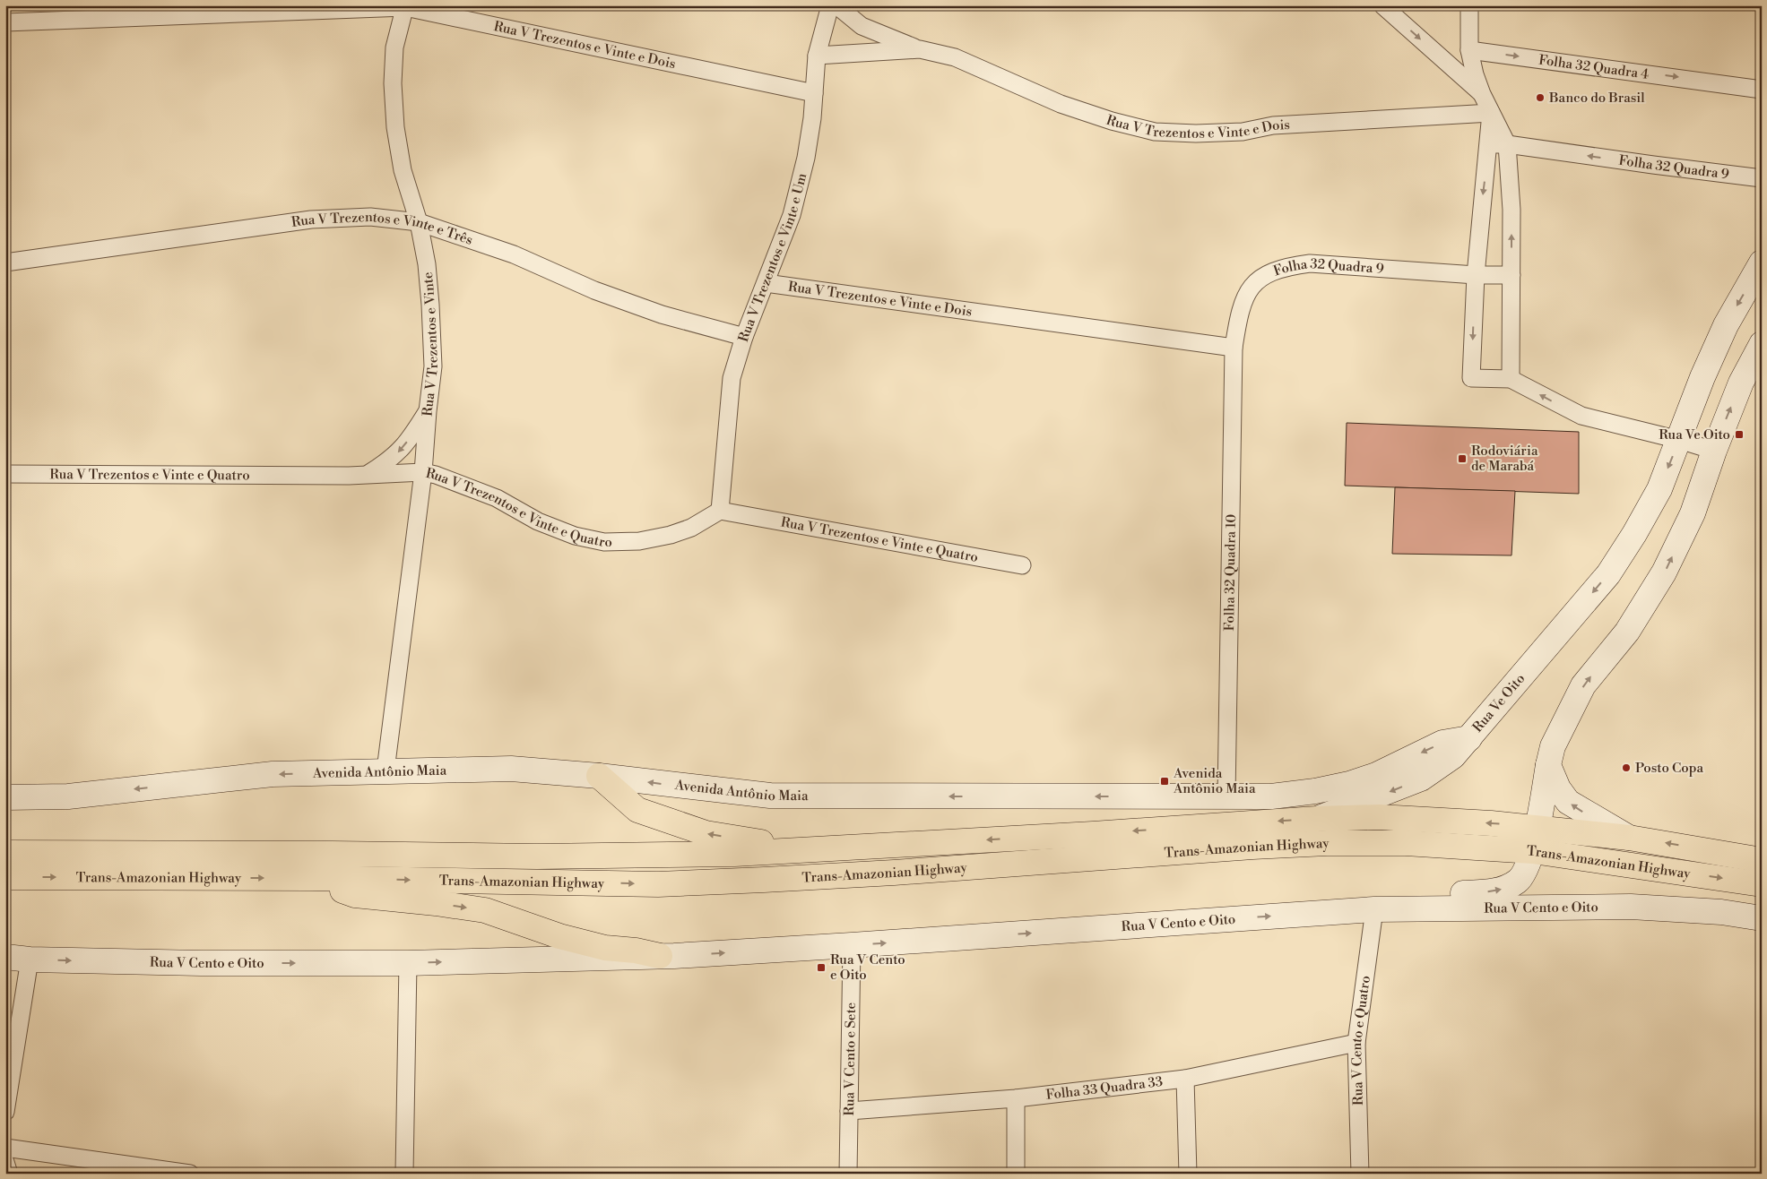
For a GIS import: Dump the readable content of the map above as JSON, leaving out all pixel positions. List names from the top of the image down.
{
  "streets": {
    "highway": ["Trans-Amazonian Highway"],
    "main road": ["Rua Ve Oito", "Avenida Antônio Maia", "Rua V Cento e Oito"],
    "street": [
      "Rua V Trezentos e Vinte e Dois",
      "Folha 32 Quadra 4",
      "Folha 32 Quadra 9",
      "Rua V Trezentos e Vinte e Três",
      "Rua V Trezentos e Vinte e Um",
      "Rua V Trezentos e Vinte",
      "Rua V Trezentos e Vinte e Quatro",
      "Folha 32 Quadra 10",
      "Rua V Cento e Quatro",
      "Rua V Cento e Sete",
      "Folha 33 Quadra 33"
    ]
  },
  "crossings": [
    ["Rua V Trezentos e Vinte e Dois", "Folha 32 Quadra 9"],
    ["Rua V Trezentos e Vinte e Dois", "Rua V Trezentos e Vinte e Um"],
    ["Rua V Trezentos e Vinte e Dois", "Rua V Trezentos e Vinte"],
    ["Rua V Trezentos e Vinte e Dois", "Folha 32 Quadra 10"],
    ["Folha 32 Quadra 9", "Folha 32 Quadra 10"],
    ["Rua V Trezentos e Vinte e Três", "Rua V Trezentos e Vinte e Um"],
    ["Rua V Trezentos e Vinte e Três", "Rua V Trezentos e Vinte"],
    ["Rua V Trezentos e Vinte e Um", "Rua V Trezentos e Vinte e Quatro"],
    ["Rua V Trezentos e Vinte", "Rua V Trezentos e Vinte e Quatro"],
    ["Rua V Trezentos e Vinte", "Avenida Antônio Maia"],
    ["Folha 32 Quadra 10", "Avenida Antônio Maia"],
    ["Rua Ve Oito", "Avenida Antônio Maia"],
    ["Rua Ve Oito", "Trans-Amazonian Highway"],
    ["Rua V Cento e Oito", "Rua V Cento e Quatro"],
    ["Rua V Cento e Oito", "Rua V Cento e Sete"],
    ["Rua V Cento e Quatro", "Folha 33 Quadra 33"],
    ["Rua V Cento e Sete", "Folha 33 Quadra 33"]
  ],
  "one_way": [
    "Folha 32 Quadra 4",
    "Folha 32 Quadra 9",
    "Avenida Antônio Maia",
    "Rua V Cento e Oito"
  ],
  "places": {
    "other": ["Banco do Brasil", "Posto Copa"],
    "transit": [
      "Rua Ve Oito",
      "Rodoviária de Marabá",
      "Avenida Antônio Maia",
      "Rua V Cento e Oito"
    ]
  }
}
